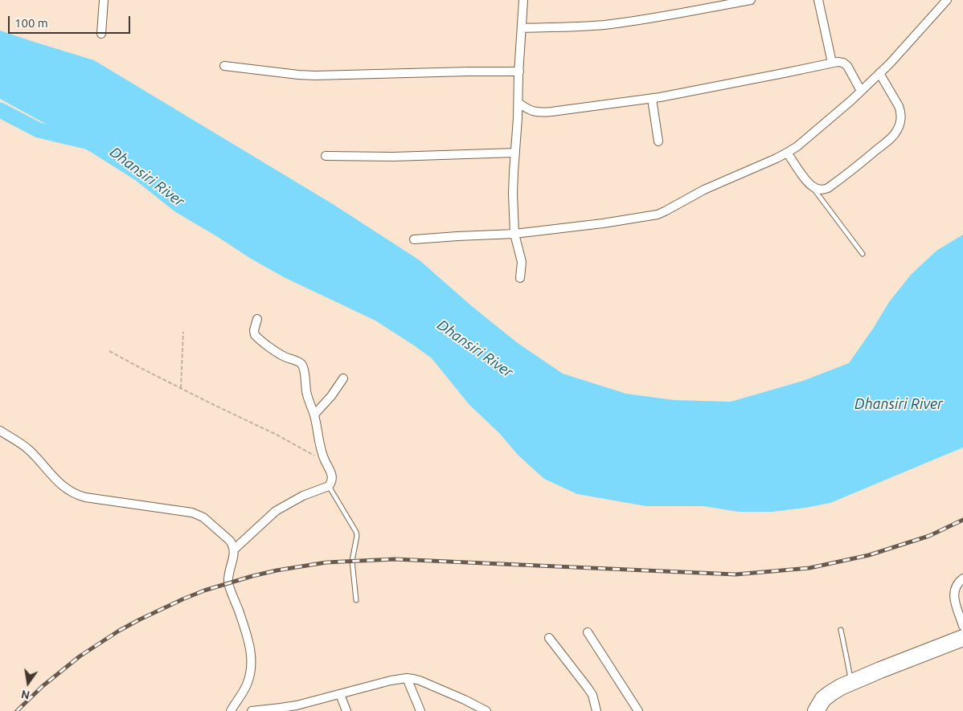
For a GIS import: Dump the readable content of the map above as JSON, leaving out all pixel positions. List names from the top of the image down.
{
  "water": ["Dhansiri River"],
  "scale_bar": "100 m",
  "north": "bottom"
}
